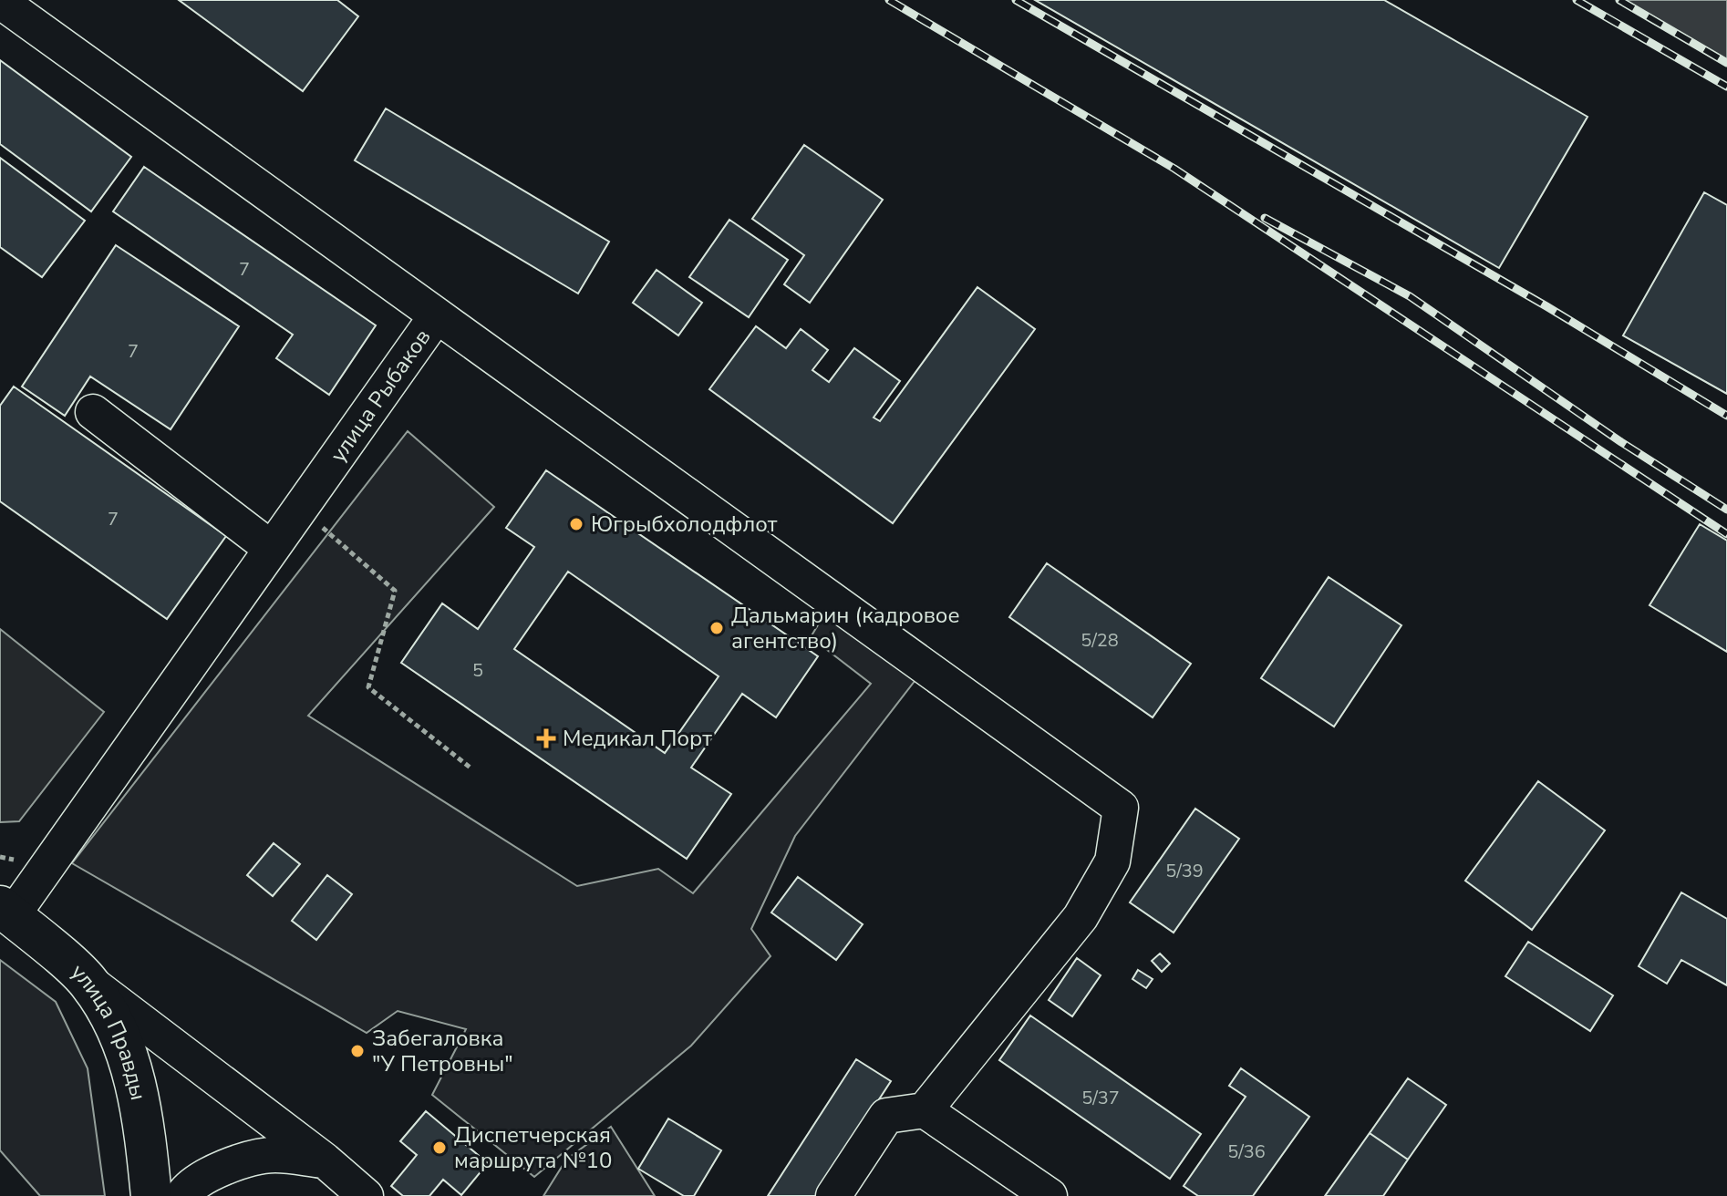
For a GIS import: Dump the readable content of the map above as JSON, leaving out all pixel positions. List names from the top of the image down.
{
  "streets": {
    "main road": ["улица Правды"],
    "street": ["улица Рыбаков"]
  },
  "crossings": [
    ["улица Рыбаков", "улица Правды"]
  ],
  "places": {
    "other": [
      "Югрыбхолодфлот",
      "Дальмарин (кадровое агентство)",
      "Забегаловка \"У Петровны\"",
      "Диспетчерская маршрута №10"
    ],
    "health": ["Медикал Порт"]
  },
  "house_numbers": [
    "7",
    "7",
    "7",
    "5/28",
    "5",
    "5/39",
    "5/37",
    "5/36"
  ]
}
